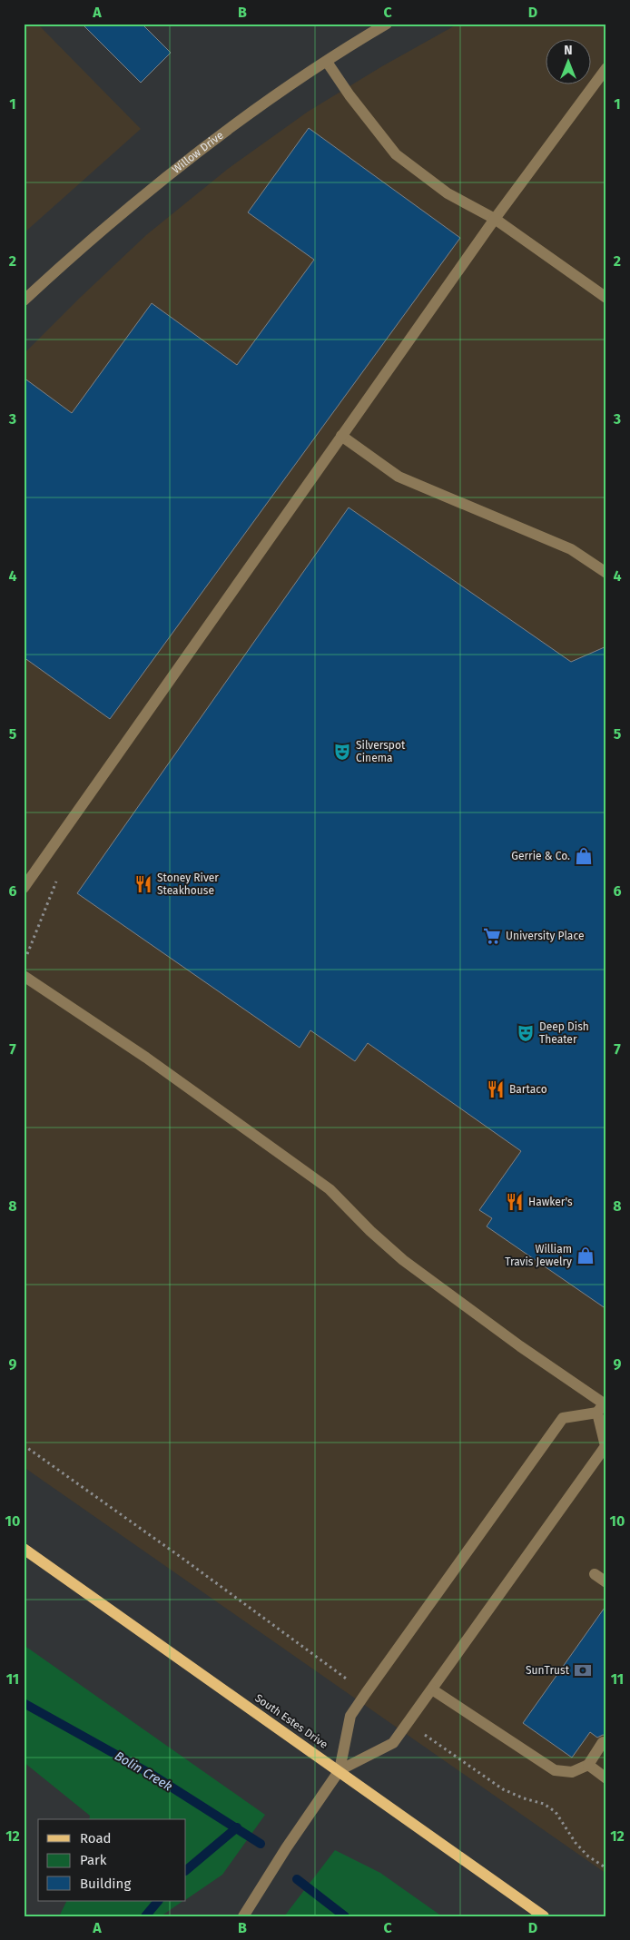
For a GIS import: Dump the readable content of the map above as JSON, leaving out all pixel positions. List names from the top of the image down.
{
  "streets": {
    "main road": ["South Estes Drive"],
    "street": ["Willow Drive"]
  },
  "water": ["Bolin Creek"],
  "places": {
    "theatre": ["Silverspot Cinema", "Deep Dish Theater"],
    "shop": ["Gerrie & Co.", "William Travis Jewelry"],
    "restaurant": ["Stoney River Steakhouse", "Bartaco", "Hawker's"],
    "supermarket": ["University Place"],
    "bank": ["SunTrust"]
  },
  "legend": ["Road", "Park", "Building"],
  "north": "top",
  "grid": {
    "columns": [
      "A",
      "B",
      "C",
      "D"
    ],
    "rows": [
      "1",
      "2",
      "3",
      "4",
      "5",
      "6",
      "7",
      "8",
      "9",
      "10",
      "11",
      "12"
    ]
  }
}
